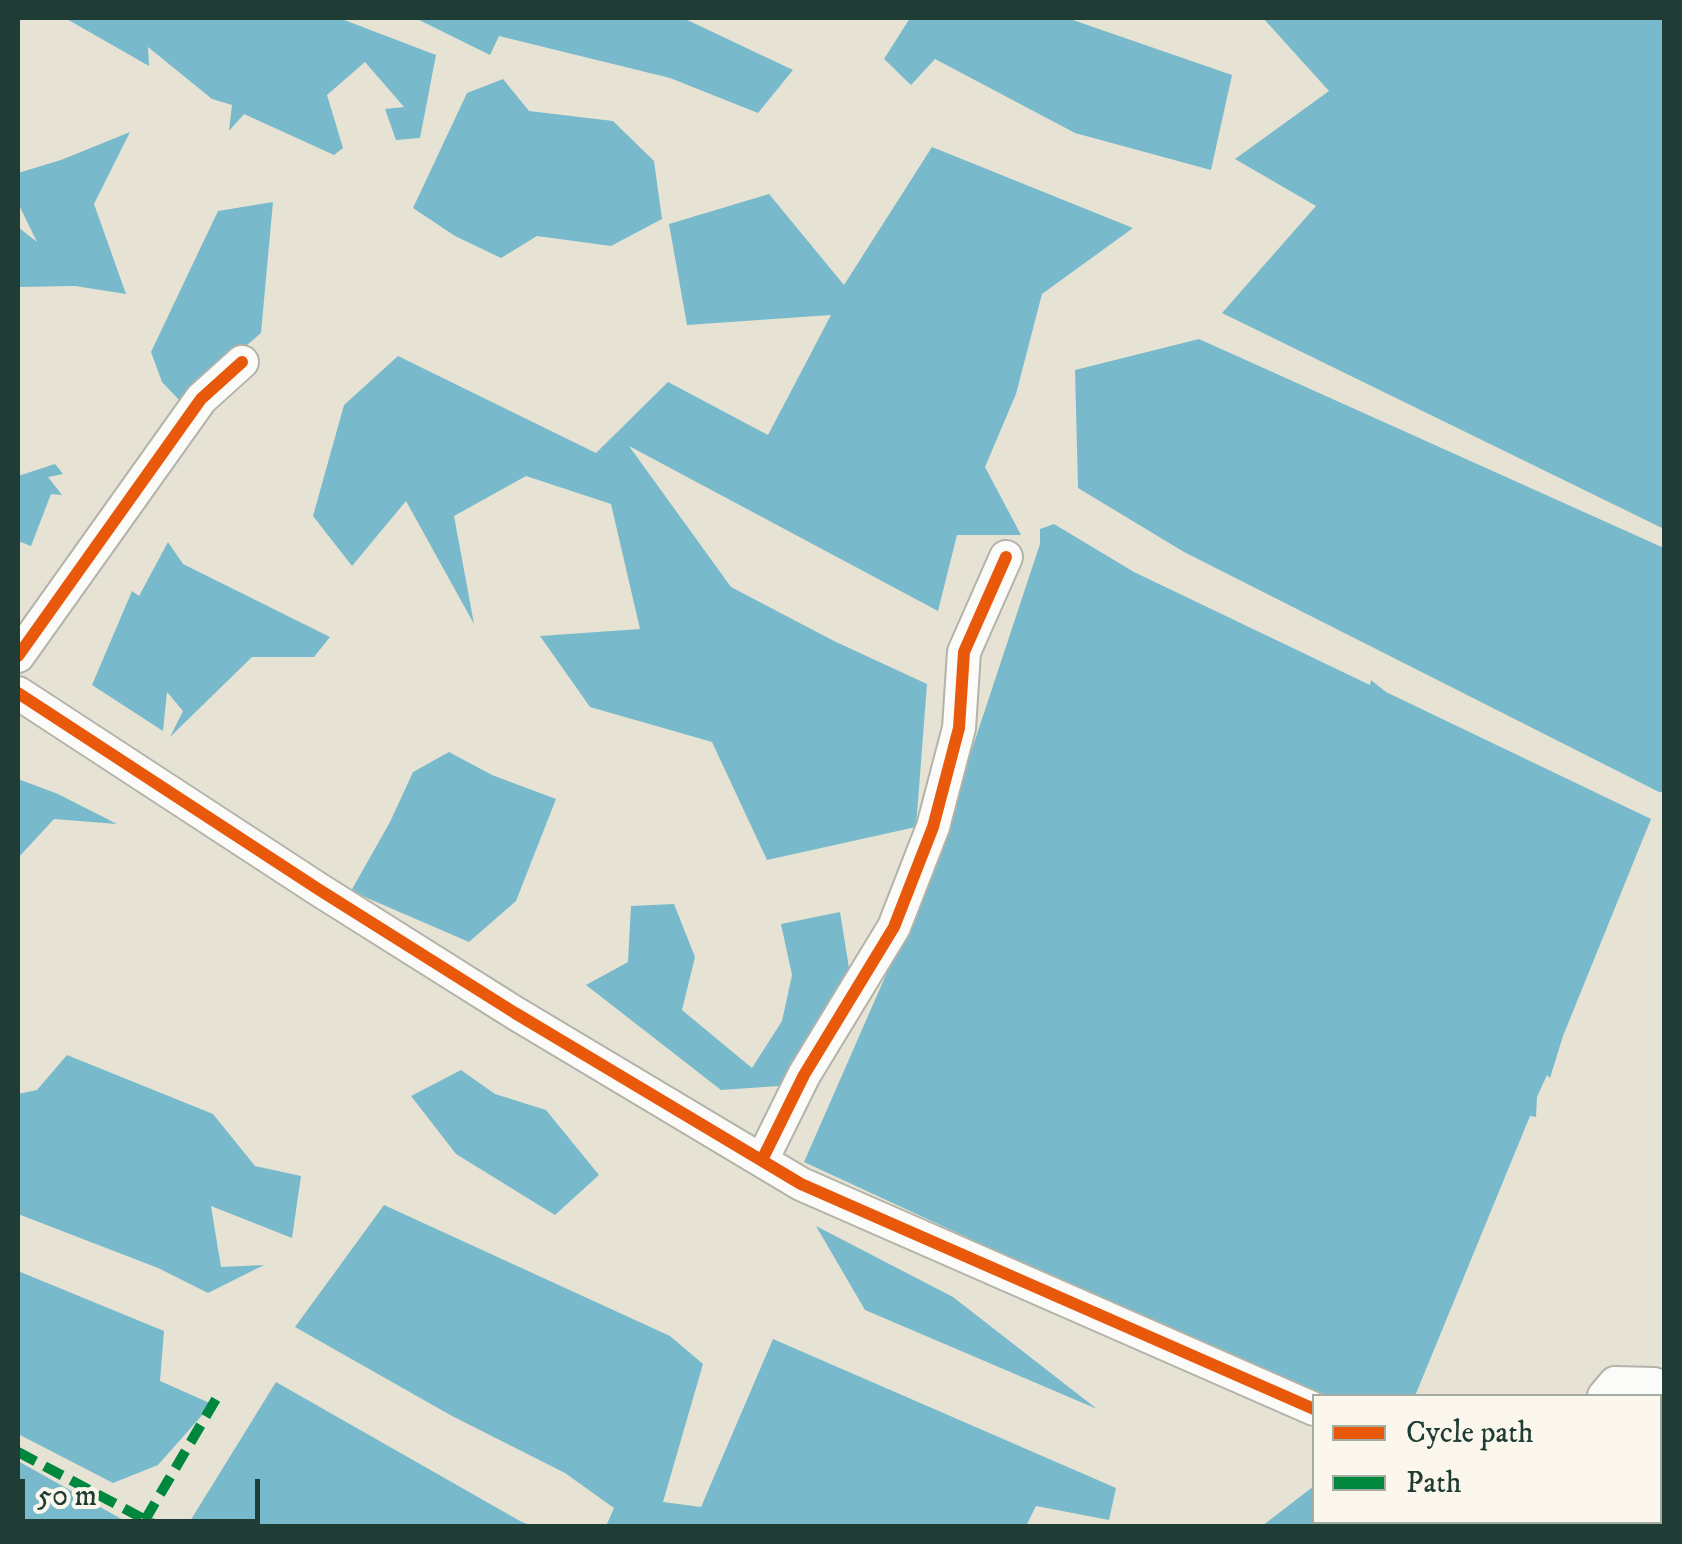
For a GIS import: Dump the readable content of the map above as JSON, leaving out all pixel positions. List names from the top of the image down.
{
  "legend": ["Cycle path", "Path"],
  "scale_bar": "50 m"
}
